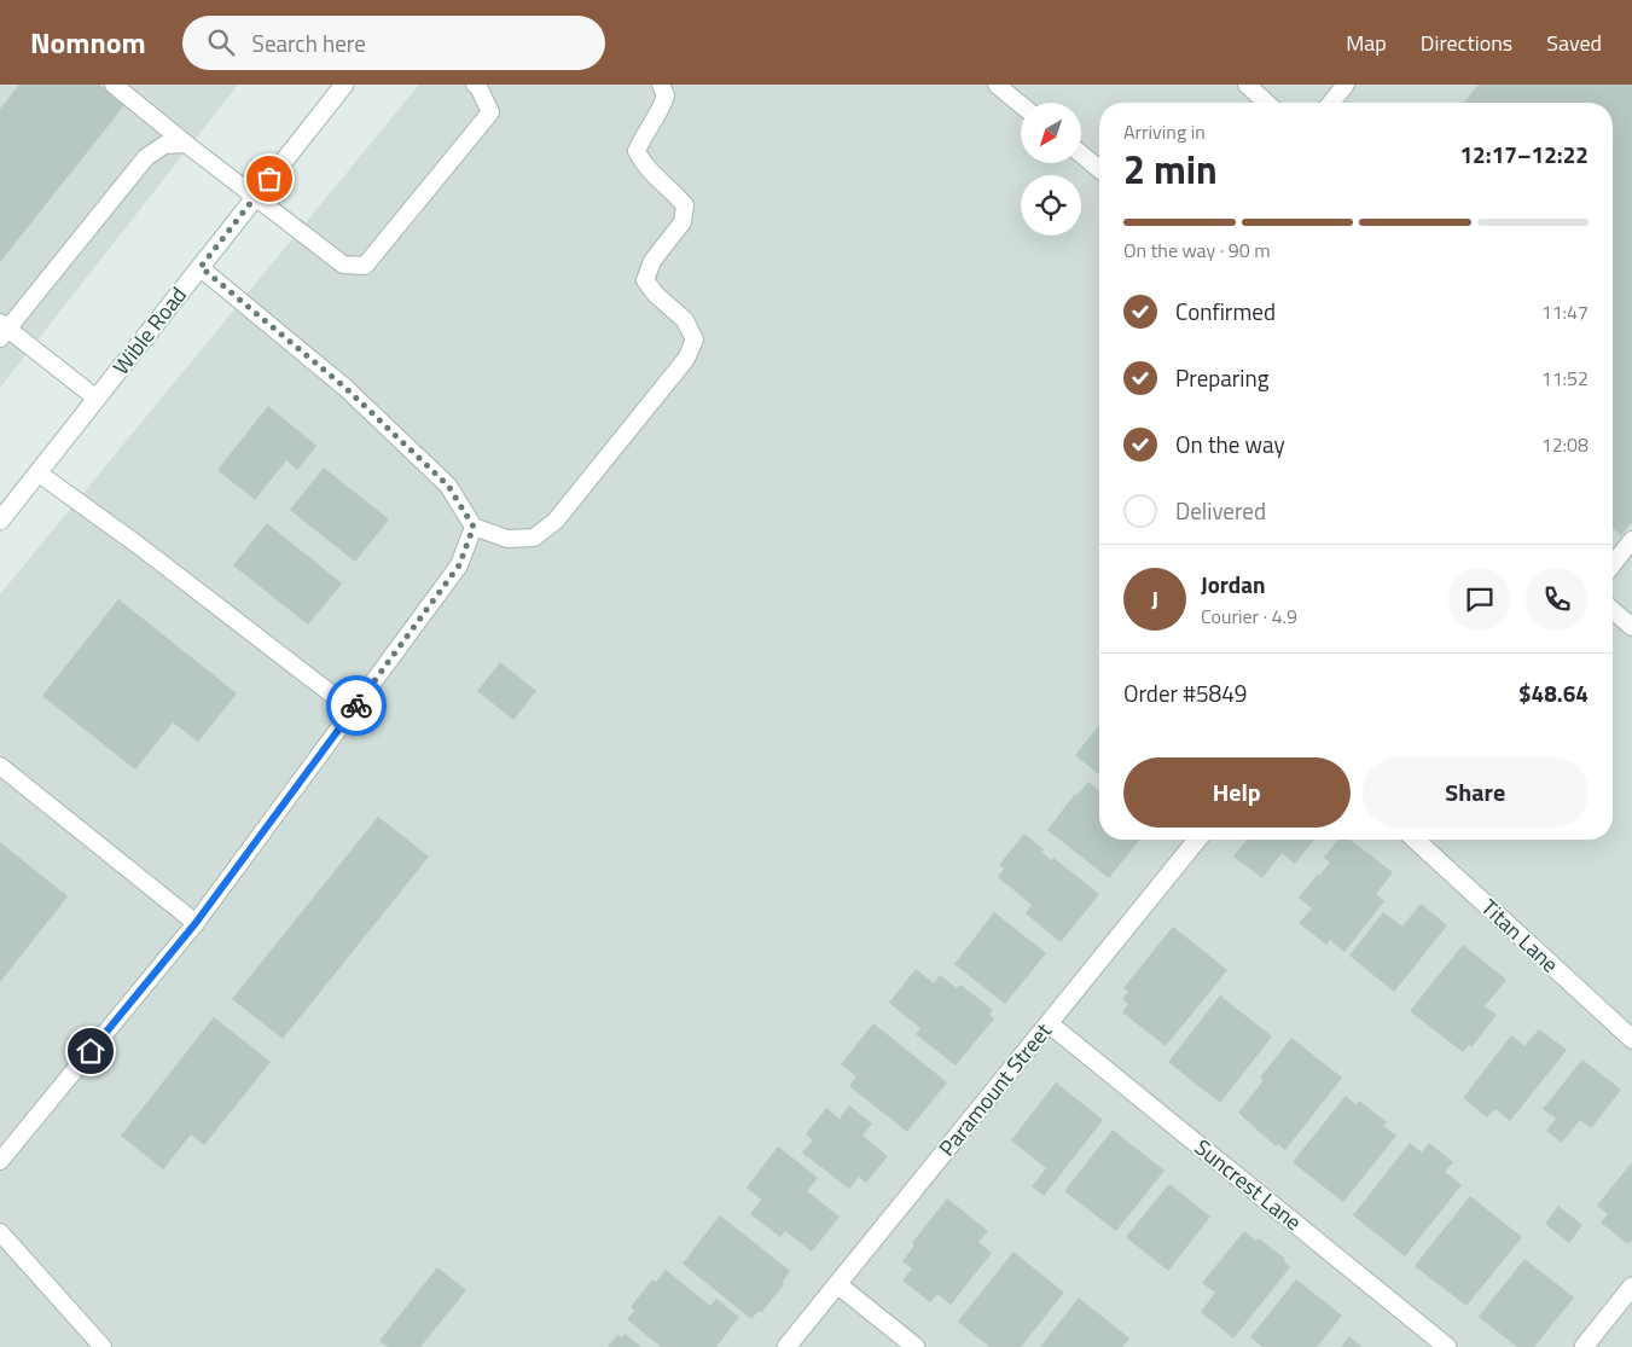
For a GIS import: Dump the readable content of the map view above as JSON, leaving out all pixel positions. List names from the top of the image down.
{
  "streets": {
    "street": [
      "Wible Road",
      "Titan Lane",
      "Paramount Street",
      "Suncrest Lane"
    ]
  },
  "crossings": [
    ["Paramount Street", "Suncrest Lane"]
  ],
  "north": "bottom left",
  "page": {
    "header": "Nomnom",
    "search": "Search here",
    "nav": ["Map", "Directions", "Saved"],
    "heading": ["2 min", "Arriving in", "12:17–12:22"],
    "panel": [
      "Jordan",
      "Courier · 4.9",
      "Order #5849",
      "$48.64"
    ],
    "bar": "On the way · 90 m",
    "list": [
      ["Confirmed", "11:47"],
      ["Preparing", "11:52"],
      ["On the way", "12:08"],
      "Delivered"
    ],
    "round": "J",
    "buttons": ["Help", "Share"]
  }
}
